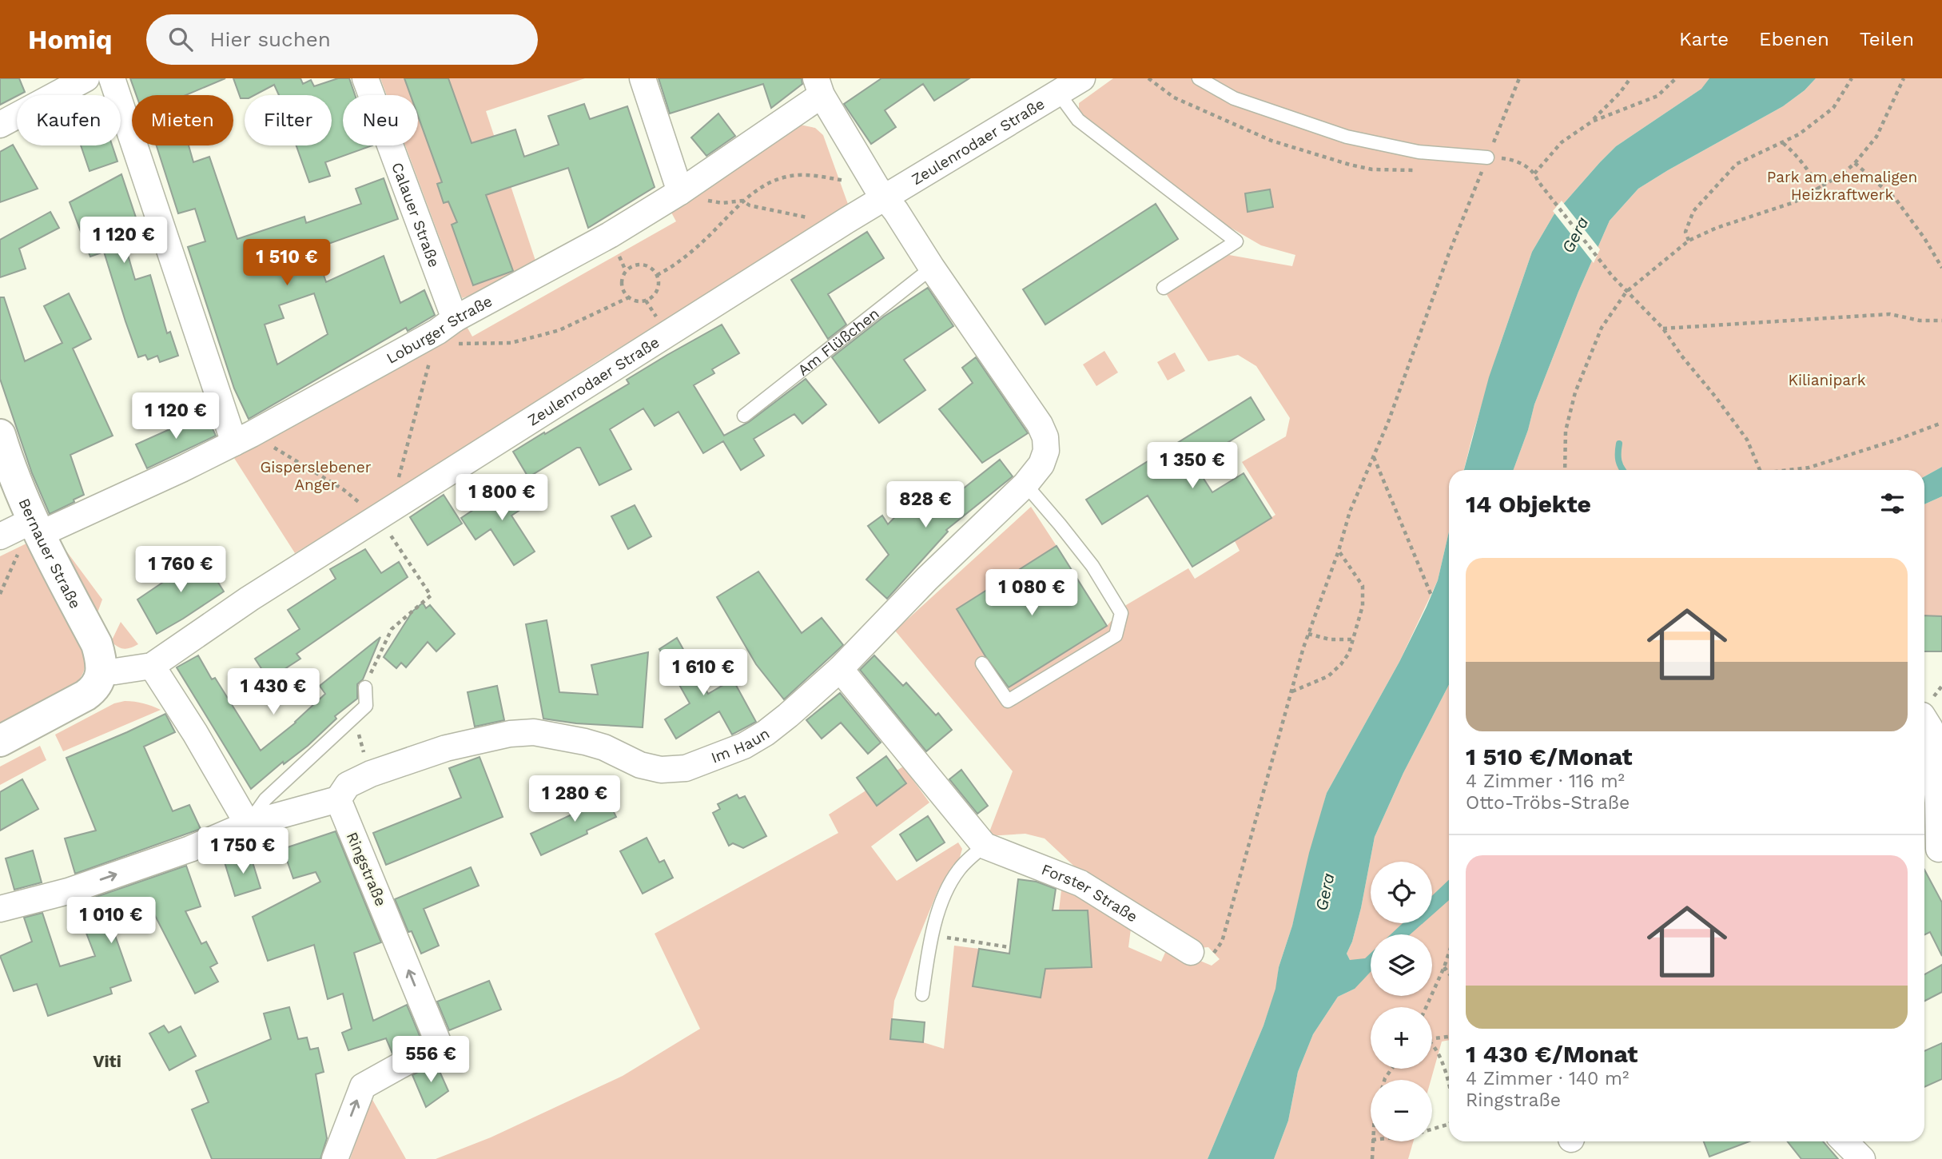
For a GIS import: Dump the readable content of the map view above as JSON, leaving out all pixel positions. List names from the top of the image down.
{
  "streets": {
    "street": [
      "Zeulenrodaer Straße",
      "Calauer Straße",
      "Loburger Straße",
      "Bernauer Straße",
      "Im Haun",
      "Ringstraße",
      "Forster Straße"
    ],
    "lane": ["Am Flüßchen"]
  },
  "crossings": [
    ["Zeulenrodaer Straße", "Bernauer Straße"],
    ["Calauer Straße", "Loburger Straße"],
    ["Loburger Straße", "Bernauer Straße"],
    ["Am Flüßchen", "Im Haun"],
    ["Im Haun", "Ringstraße"],
    ["Im Haun", "Forster Straße"]
  ],
  "one_way": ["Ringstraße"],
  "districts": ["Viti"],
  "water": ["Gera"],
  "parks": ["Park am ehemaligen Heizkraftwerk", "Kilianipark", "Gisperslebener Anger"],
  "page": {
    "header": "Homiq",
    "search": "Hier suchen",
    "nav": ["Karte", "Ebenen", "Teilen"],
    "chip": [
      "Kaufen",
      "Mieten",
      "Filter",
      "Neu"
    ],
    "price": [
      "1 120 €",
      "1 510 €",
      "1 120 €",
      "1 350 €",
      "1 800 €",
      "828 €",
      "1 760 €",
      "1 080 €",
      "1 610 €",
      "1 430 €",
      "1 280 €",
      "1 750 €",
      "1 010 €",
      "556 €"
    ],
    "heading": "14 Objekte",
    "list": [
      {
        "name": "1 510 €/Monat",
        "note": "4 Zimmer · 116 m² · Otto-Tröbs-Straße"
      },
      {
        "name": "1 430 €/Monat",
        "note": "4 Zimmer · 140 m² · Ringstraße"
      }
    ],
    "map_buttons": ["+", "−"]
  }
}
